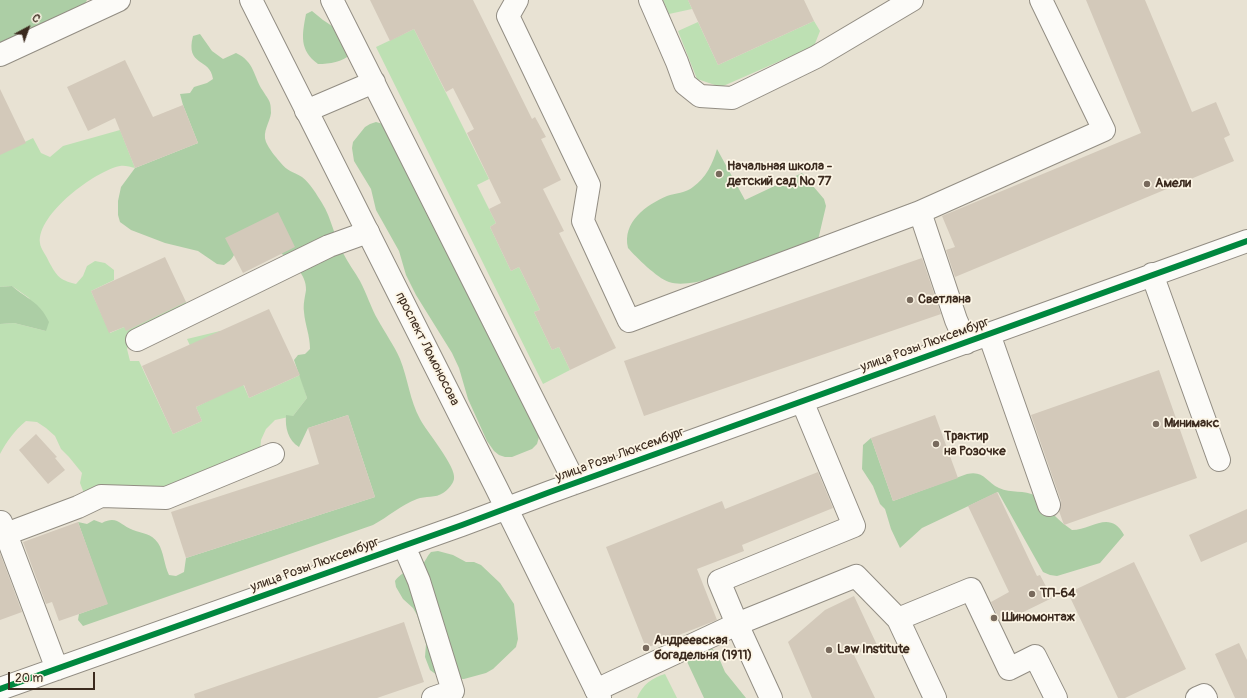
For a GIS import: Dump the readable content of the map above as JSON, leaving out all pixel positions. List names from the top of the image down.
{
  "streets": {
    "street": ["улица Розы Люксембург", "проспект Ломоносова"]
  },
  "crossings": [
    ["улица Розы Люксембург", "проспект Ломоносова"]
  ],
  "places": [
    "Начальная школа - детский сад № 77",
    "Амели",
    "Светлана",
    "Минимакс",
    "Трактир на Розочке",
    "ТП-64",
    "Шиномонтаж",
    "Андреевская богадельня (1911)",
    "Law Institute"
  ],
  "scale_bar": "20 m",
  "north": "top right"
}
